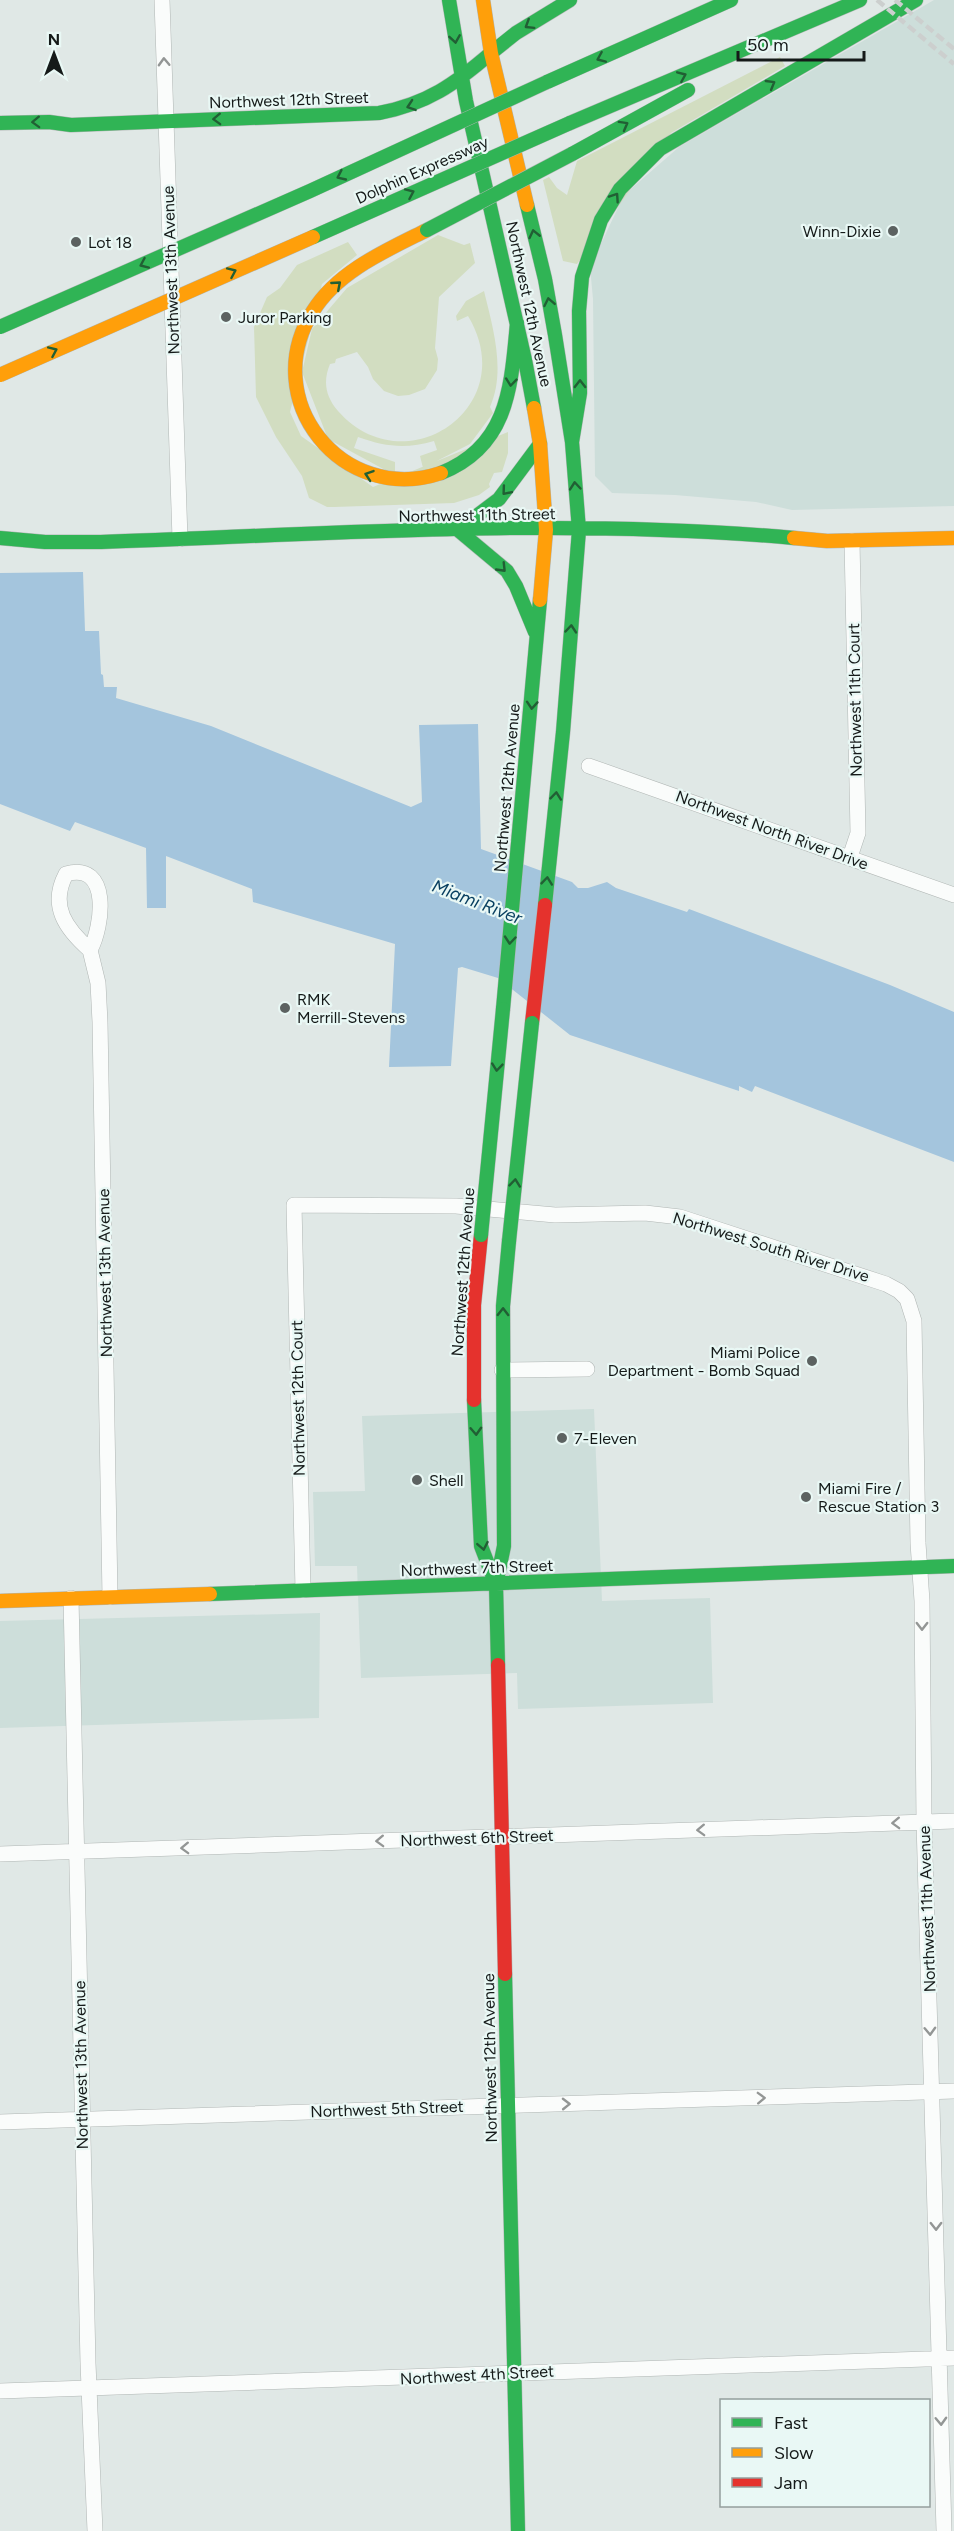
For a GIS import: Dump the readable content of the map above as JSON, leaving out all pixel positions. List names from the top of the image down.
{
  "streets": {
    "main road": [
      "Northwest 12th Street",
      "Dolphin Expressway",
      "Northwest 12th Avenue",
      "Northwest 11th Street",
      "Northwest 7th Street"
    ],
    "street": [
      "Northwest 13th Avenue",
      "Northwest 11th Court",
      "Northwest North River Drive",
      "Northwest South River Drive",
      "Northwest 12th Court",
      "Northwest 6th Street",
      "Northwest 11th Avenue",
      "Northwest 5th Street",
      "Northwest 4th Street"
    ]
  },
  "crossings": [
    ["Northwest 12th Street", "Northwest 13th Avenue"],
    ["Northwest 12th Street", "Northwest 12th Avenue"],
    ["Northwest 13th Avenue", "Northwest 11th Street"],
    ["Northwest 13th Avenue", "Northwest 7th Street"],
    ["Northwest 13th Avenue", "Northwest 6th Street"],
    ["Northwest 13th Avenue", "Northwest 5th Street"],
    ["Northwest 13th Avenue", "Northwest 4th Street"],
    ["Northwest 12th Avenue", "Northwest 11th Street"],
    ["Northwest 12th Avenue", "Northwest 7th Street"],
    ["Northwest 12th Avenue", "Northwest 6th Street"],
    ["Northwest 12th Avenue", "Northwest 5th Street"],
    ["Northwest 12th Avenue", "Northwest 4th Street"],
    ["Northwest 11th Street", "Northwest 11th Court"],
    ["Northwest 11th Court", "Northwest North River Drive"],
    ["Northwest South River Drive", "Northwest 12th Court"],
    ["Northwest South River Drive", "Northwest 11th Avenue"],
    ["Northwest 12th Court", "Northwest 7th Street"],
    ["Northwest 7th Street", "Northwest 11th Avenue"],
    ["Northwest 6th Street", "Northwest 11th Avenue"],
    ["Northwest 11th Avenue", "Northwest 5th Street"],
    ["Northwest 11th Avenue", "Northwest 4th Street"]
  ],
  "one_way": [
    "Northwest 12th Street",
    "Northwest 6th Street",
    "Northwest 11th Avenue",
    "Northwest 5th Street"
  ],
  "water": ["Miami River"],
  "places": [
    "Winn-Dixie",
    "Lot 18",
    "Juror Parking",
    "RMK Merrill-Stevens",
    "Miami Police Department - Bomb Squad",
    "7-Eleven",
    "Shell",
    "Miami Fire / Rescue Station 3"
  ],
  "legend": ["Fast", "Slow", "Jam"],
  "scale_bar": "50 m",
  "north": "top"
}
